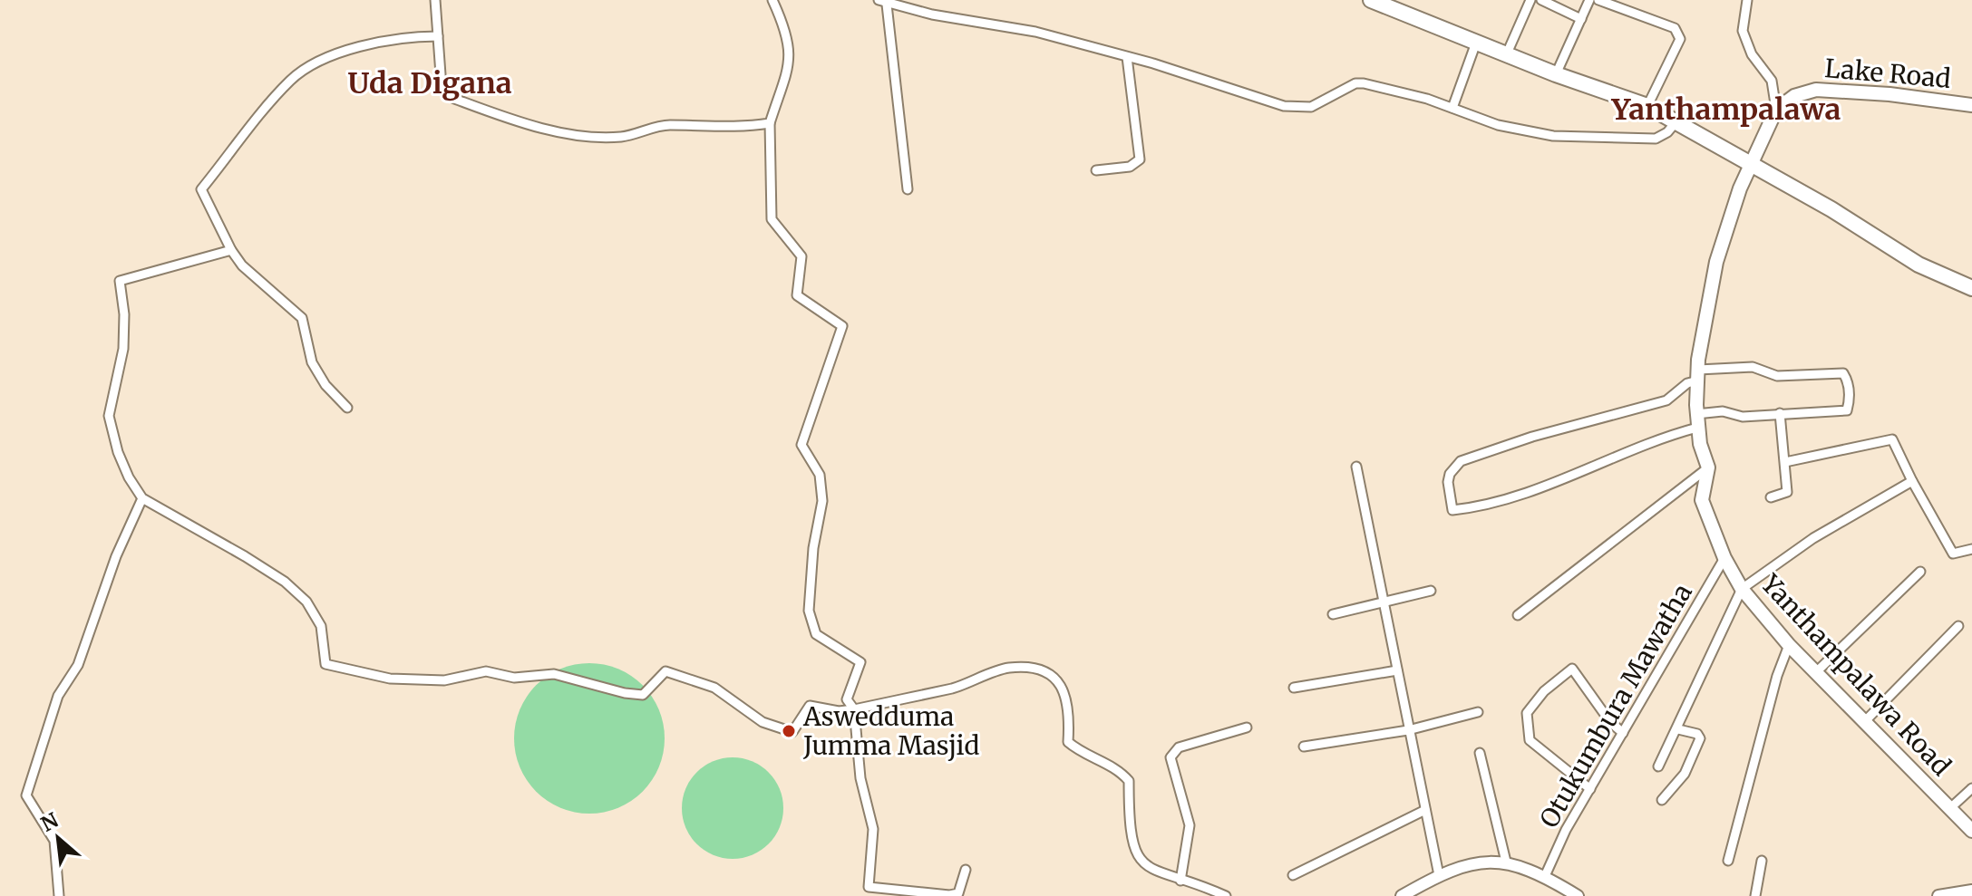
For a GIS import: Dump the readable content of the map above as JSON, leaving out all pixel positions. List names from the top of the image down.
{
  "streets": {
    "main road": ["Lake Road", "Yanthampalawa Road"],
    "street": ["Otukumbura Mawatha"]
  },
  "crossings": [
    ["Yanthampalawa Road", "Otukumbura Mawatha"]
  ],
  "districts": ["Uda Digana", "Yanthampalawa"],
  "places": ["Aswedduma Jumma Masjid"],
  "north": "top left"
}
